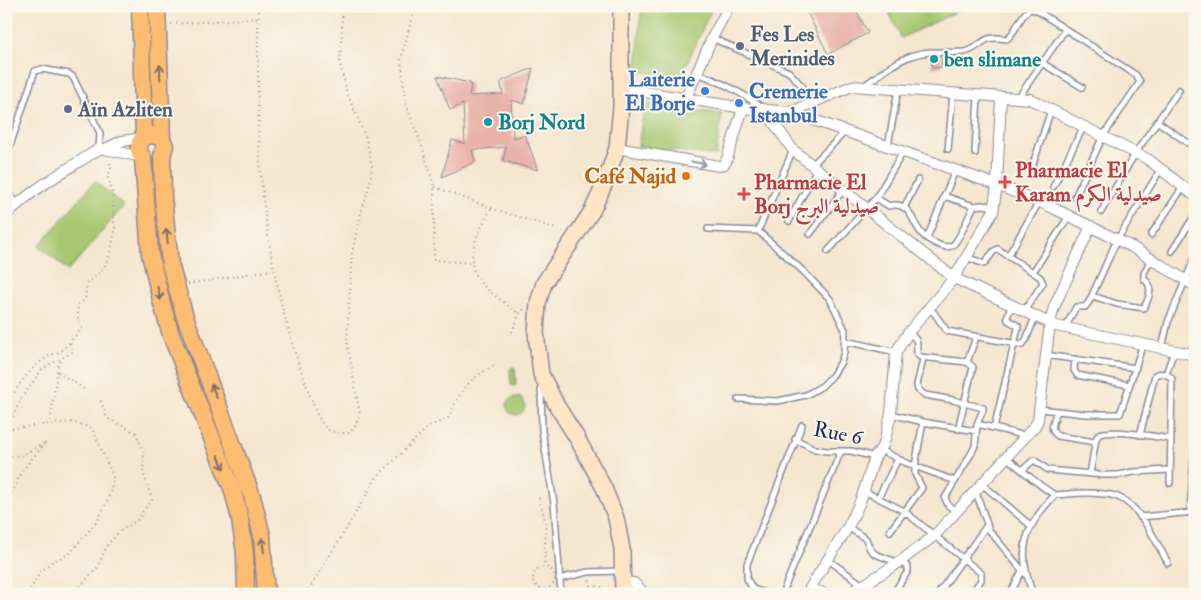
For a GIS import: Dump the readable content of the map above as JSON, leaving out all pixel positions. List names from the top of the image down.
{
  "streets": {
    "lane": ["Rue 6"]
  },
  "places": {
    "other": [
      "Fes Les Merinides",
      "ben slimane",
      "Laiterie El Borje",
      "Cremerie Istanbul",
      "Aïn Azliten",
      "Borj Nord",
      "Café Najid"
    ],
    "health": ["Pharmacie El Karam صيدلية الكرم", "Pharmacie El Borj صيدلية البرج"]
  }
}
